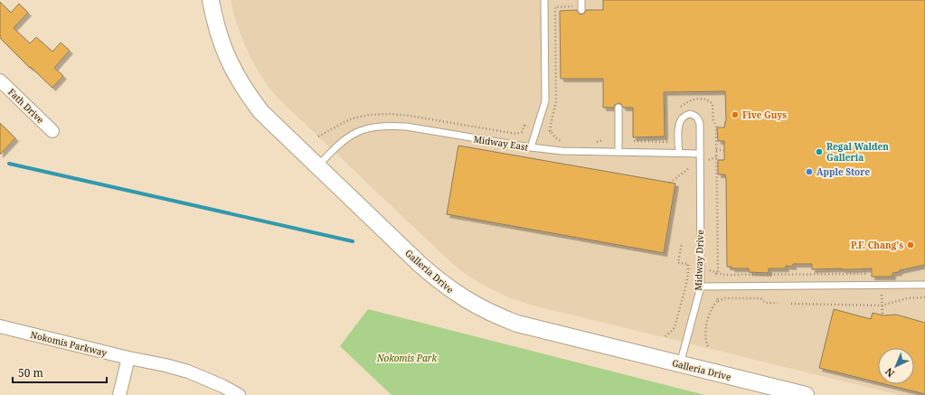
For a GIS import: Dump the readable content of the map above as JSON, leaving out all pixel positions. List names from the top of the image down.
{
  "streets": {
    "street": ["Fath Drive", "Galleria Drive", "Nokomis Parkway"],
    "lane": ["Midway East", "Midway Drive"]
  },
  "crossings": [
    ["Midway East", "Midway Drive"],
    ["Midway East", "Galleria Drive"],
    ["Midway Drive", "Galleria Drive"]
  ],
  "parks": ["Nokomis Park"],
  "places": [
    "Five Guys",
    "Regal Walden Galleria",
    "Apple Store",
    "P.F. Chang's"
  ],
  "scale_bar": "50 m",
  "north": "bottom left"
}
